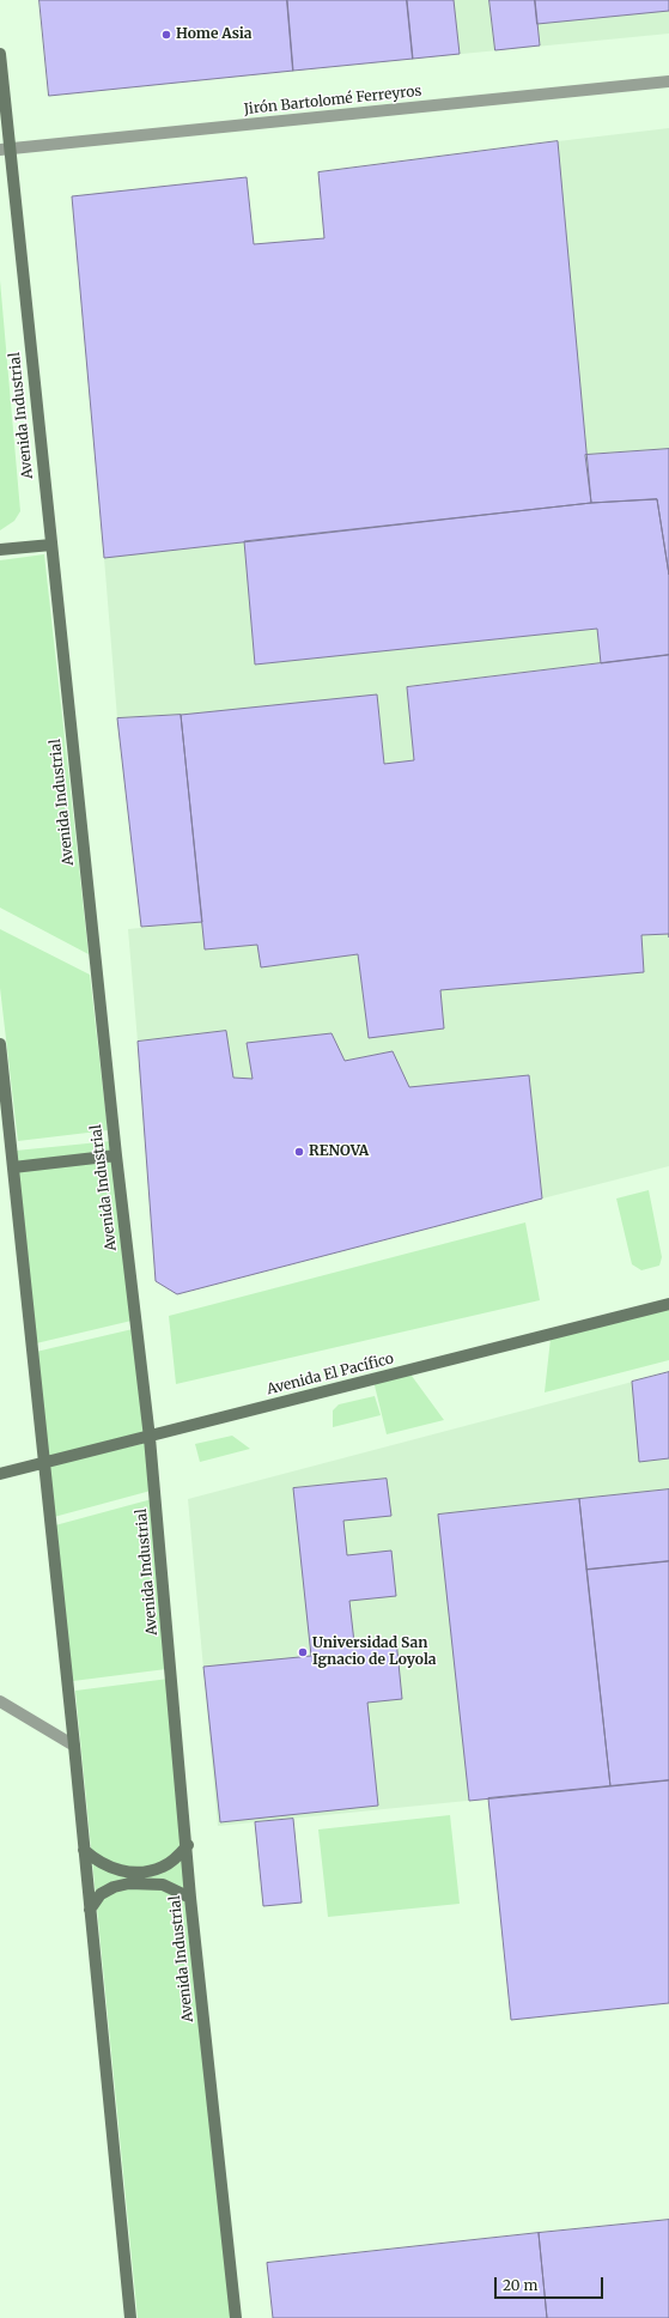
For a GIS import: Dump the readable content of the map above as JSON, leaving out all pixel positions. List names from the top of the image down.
{
  "streets": {
    "main road": ["Avenida Industrial", "Avenida El Pacífico"],
    "street": ["Jirón Bartolomé Ferreyros"]
  },
  "crossings": [
    ["Jirón Bartolomé Ferreyros", "Avenida Industrial"],
    ["Avenida Industrial", "Avenida El Pacífico"]
  ],
  "places": ["Home Asia", "RENOVA", "Universidad San Ignacio de Loyola"],
  "scale_bar": "20 m"
}
